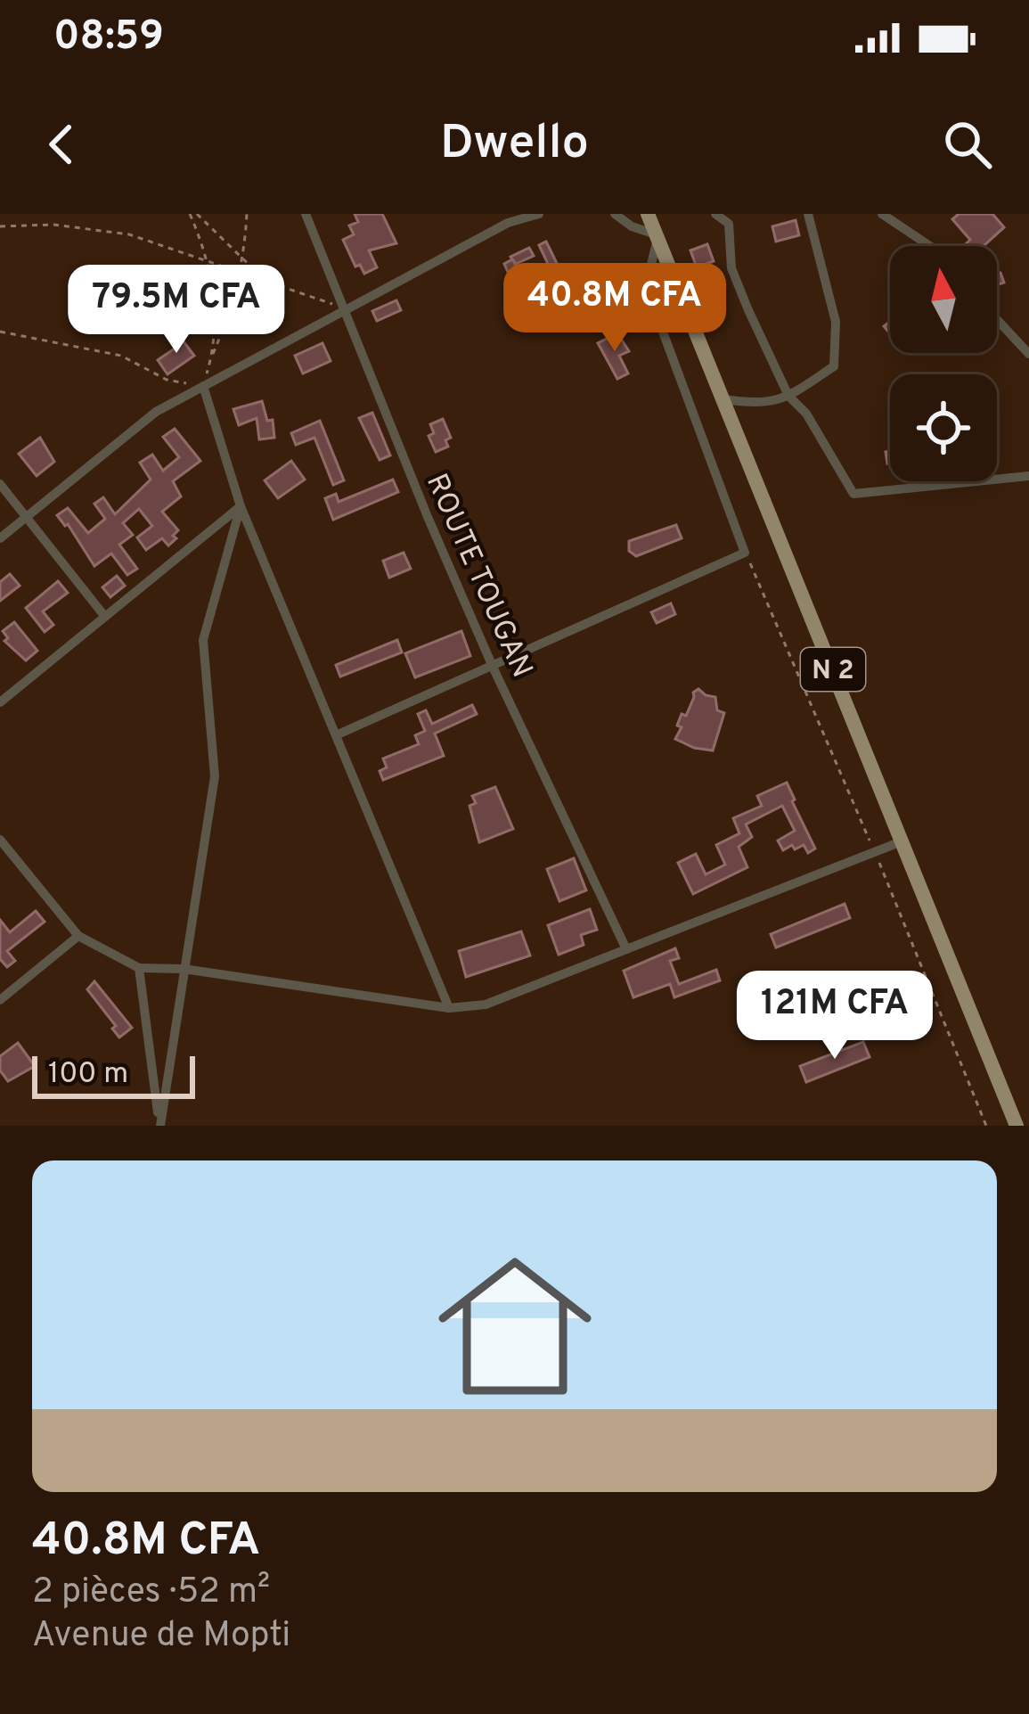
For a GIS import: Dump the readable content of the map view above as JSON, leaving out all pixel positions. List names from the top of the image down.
{
  "streets": {
    "main road": ["N 2"],
    "street": ["ROUTE TOUGAN"]
  },
  "scale_bar": "100 m",
  "north": "top",
  "page": {
    "status": "08:59",
    "header": "Dwello",
    "price": ["40.8M CFA", "79.5M CFA", "121M CFA"],
    "scale": "100 m",
    "list": [
      {
        "name": "40.8M CFA",
        "note": "2 pièces · 52 m² · Avenue de Mopti"
      }
    ]
  }
}
